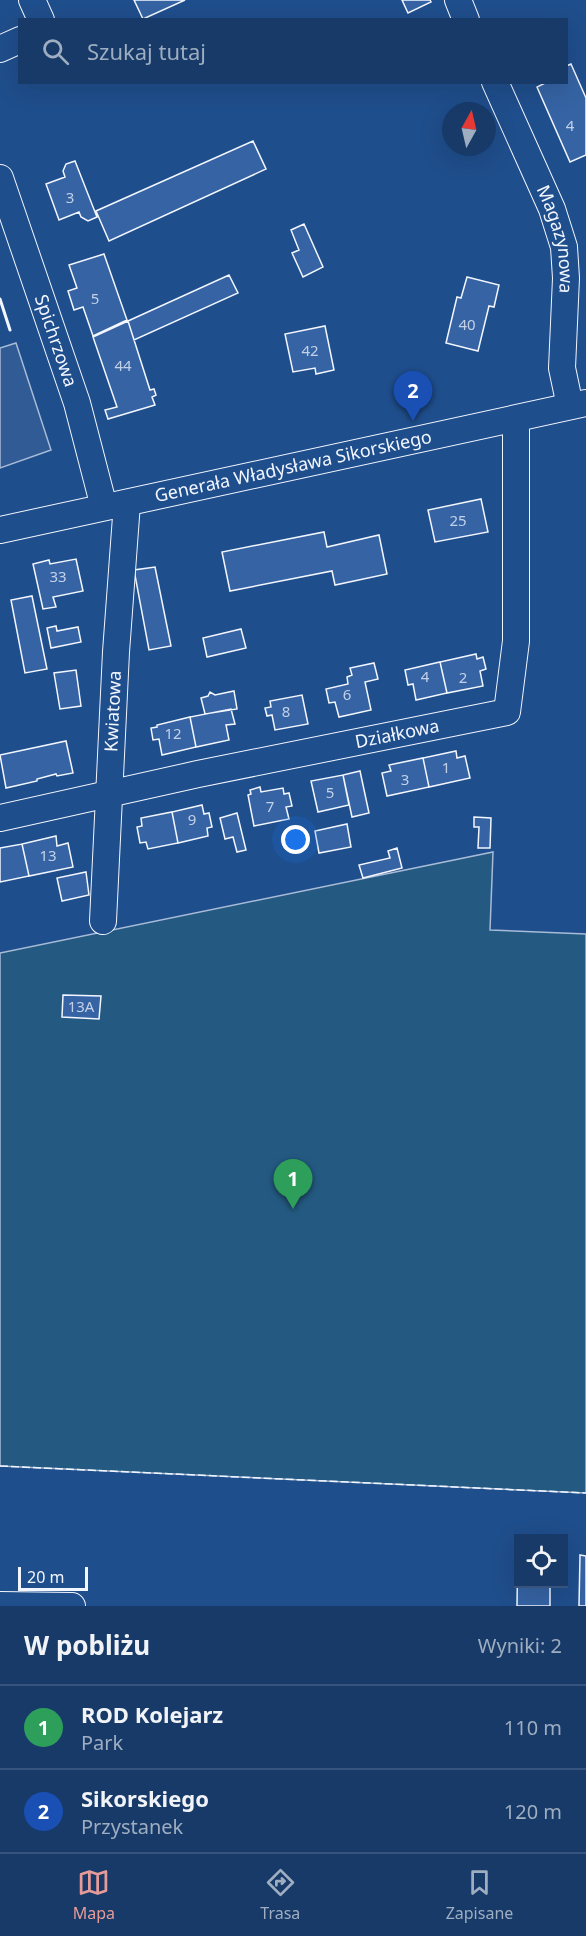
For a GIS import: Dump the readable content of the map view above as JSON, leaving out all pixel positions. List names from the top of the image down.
{
  "streets": {
    "street": [
      "Magazynowa",
      "Spichrzowa",
      "Generała Władysława Sikorskiego",
      "Kwiatowa",
      "Działkowa"
    ]
  },
  "crossings": [
    ["Magazynowa", "Generała Władysława Sikorskiego"],
    ["Spichrzowa", "Generała Władysława Sikorskiego"],
    ["Spichrzowa", "Kwiatowa"],
    ["Generała Władysława Sikorskiego", "Kwiatowa"],
    ["Generała Władysława Sikorskiego", "Działkowa"],
    ["Kwiatowa", "Działkowa"]
  ],
  "house_numbers": [
    "4",
    "3",
    "5",
    "40",
    "42",
    "44",
    "25",
    "33",
    "4",
    "2",
    "6",
    "8",
    "12",
    "1",
    "3",
    "5",
    "7",
    "9",
    "13",
    "13A"
  ],
  "scale_bar": "20 m",
  "north": "top",
  "page": {
    "search": "Szukaj tutaj",
    "pins": ["2", "1"],
    "scale": "20 m",
    "heading": ["W pobliżu", "Wyniki: 2"],
    "list": [
      {
        "mark": "1",
        "name": "ROD Kolejarz",
        "note": "Park",
        "value": "110 m"
      },
      {
        "mark": "2",
        "name": "Sikorskiego",
        "note": "Przystanek",
        "value": "120 m"
      }
    ],
    "nav": ["Mapa", "Trasa", "Zapisane"]
  }
}
